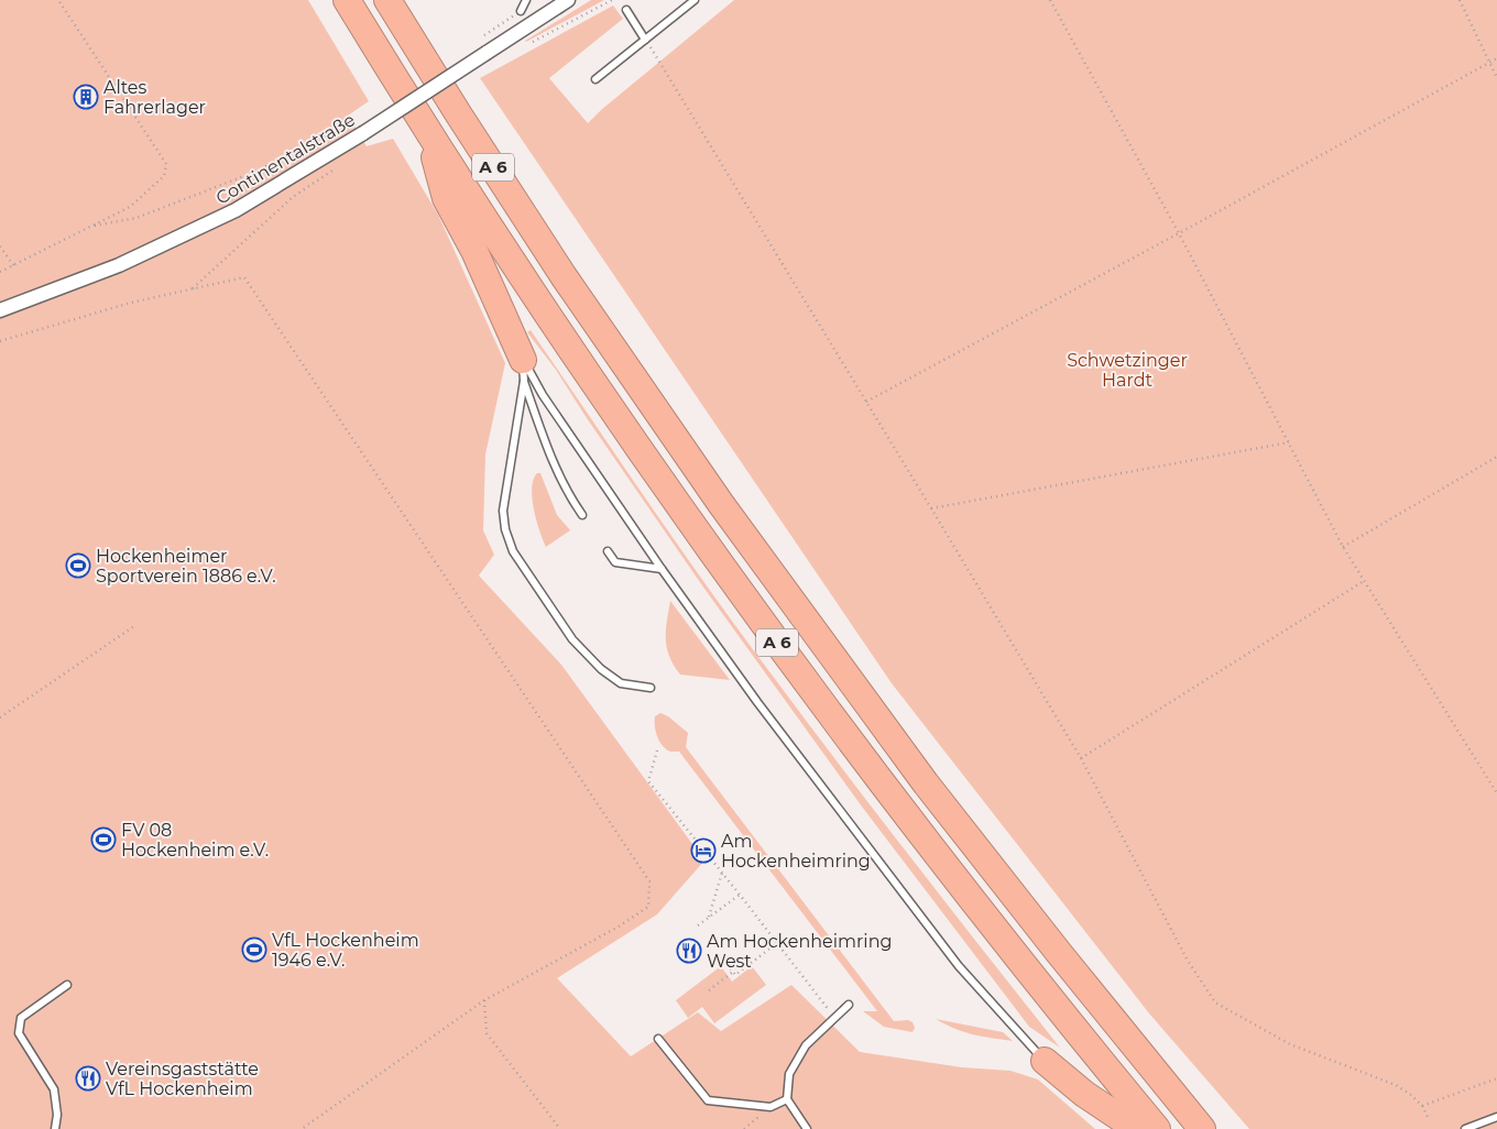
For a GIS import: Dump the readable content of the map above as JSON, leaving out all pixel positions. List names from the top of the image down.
{
  "streets": {
    "highway": ["A 6"],
    "street": ["Continentalstraße"]
  },
  "parks": ["Schwetzinger Hardt"],
  "places": {
    "building": ["Altes Fahrerlager"],
    "sports": ["Hockenheimer Sportverein 1886 e.V.", "FV 08 Hockenheim e.V.", "VfL Hockenheim 1946 e.V."],
    "hotel": ["Am Hockenheimring"],
    "restaurant": ["Am Hockenheimring West", "Vereinsgaststätte VfL Hockenheim"]
  }
}
